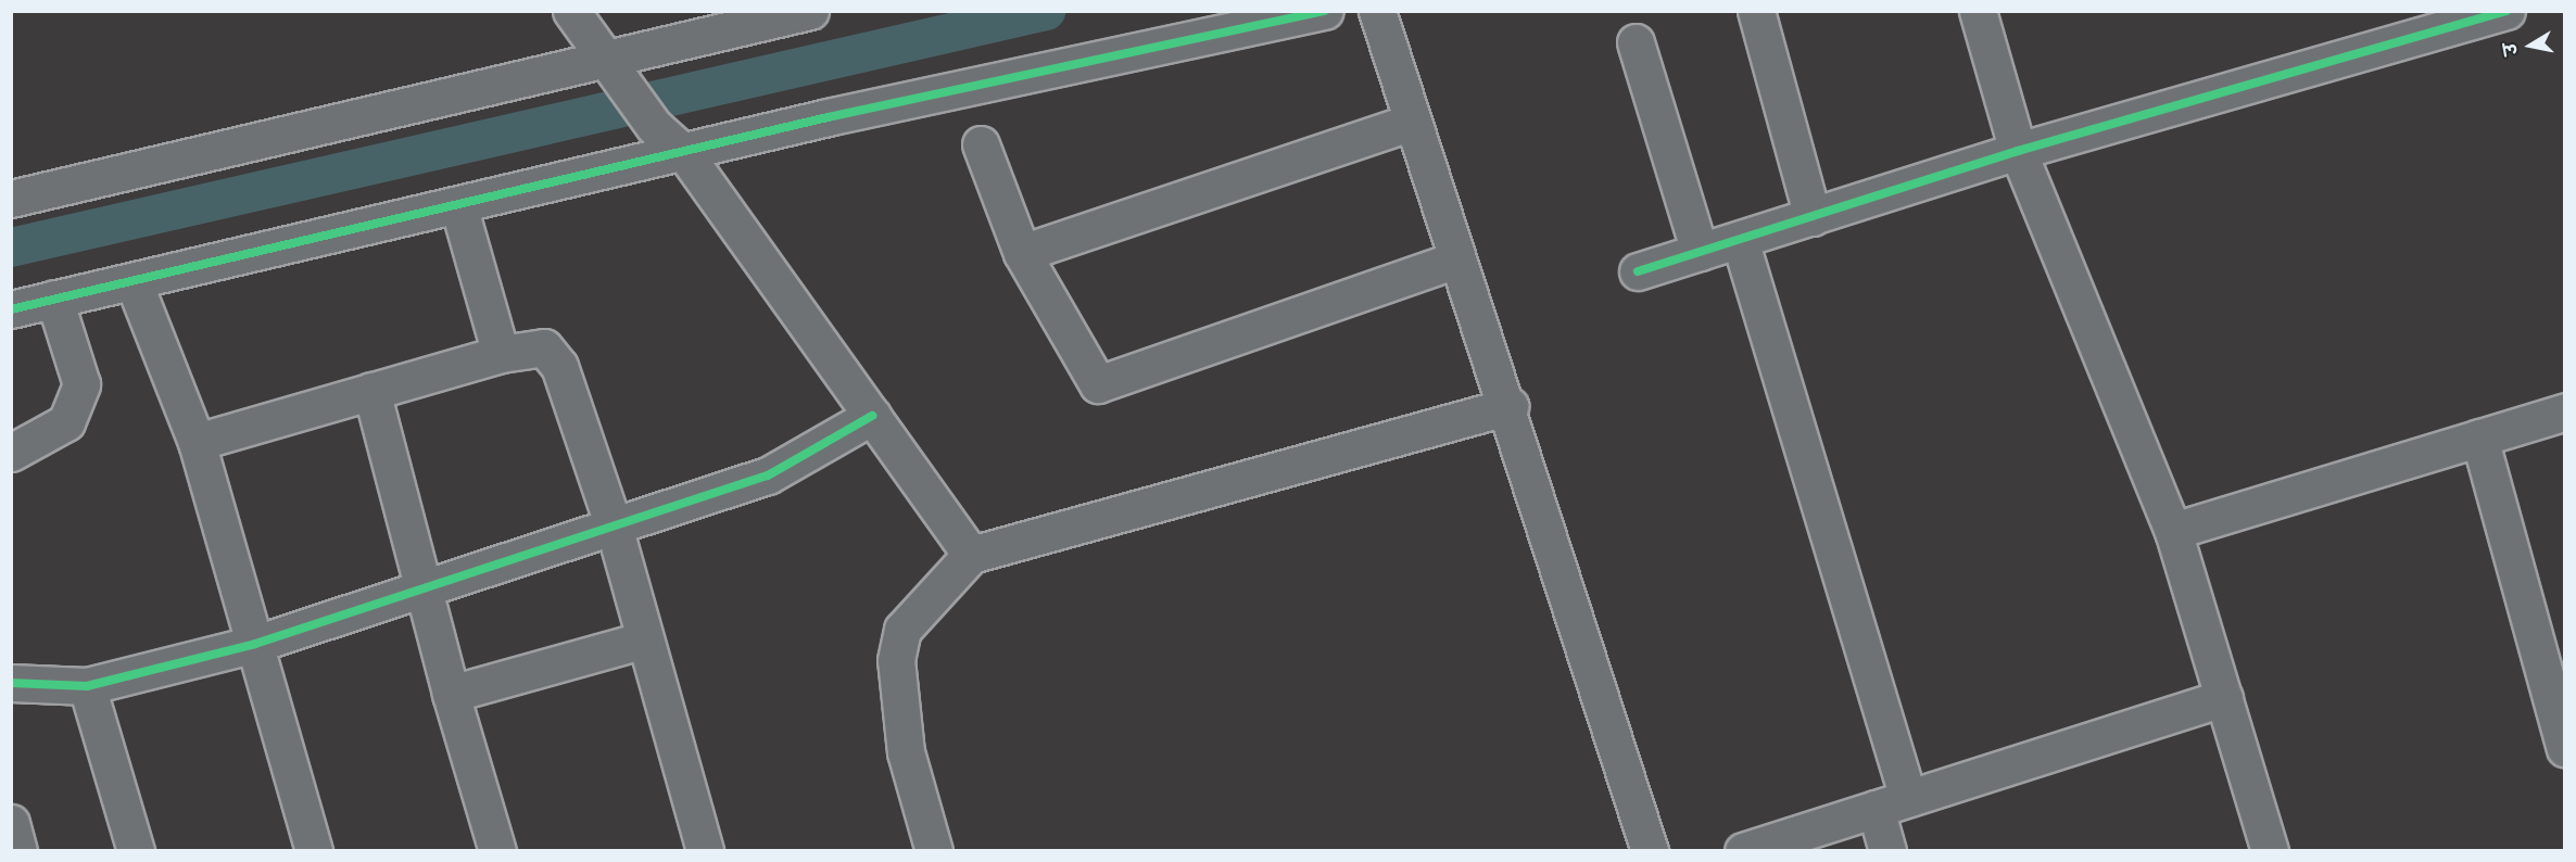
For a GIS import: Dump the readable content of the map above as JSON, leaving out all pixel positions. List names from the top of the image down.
{
  "north": "left"
}
